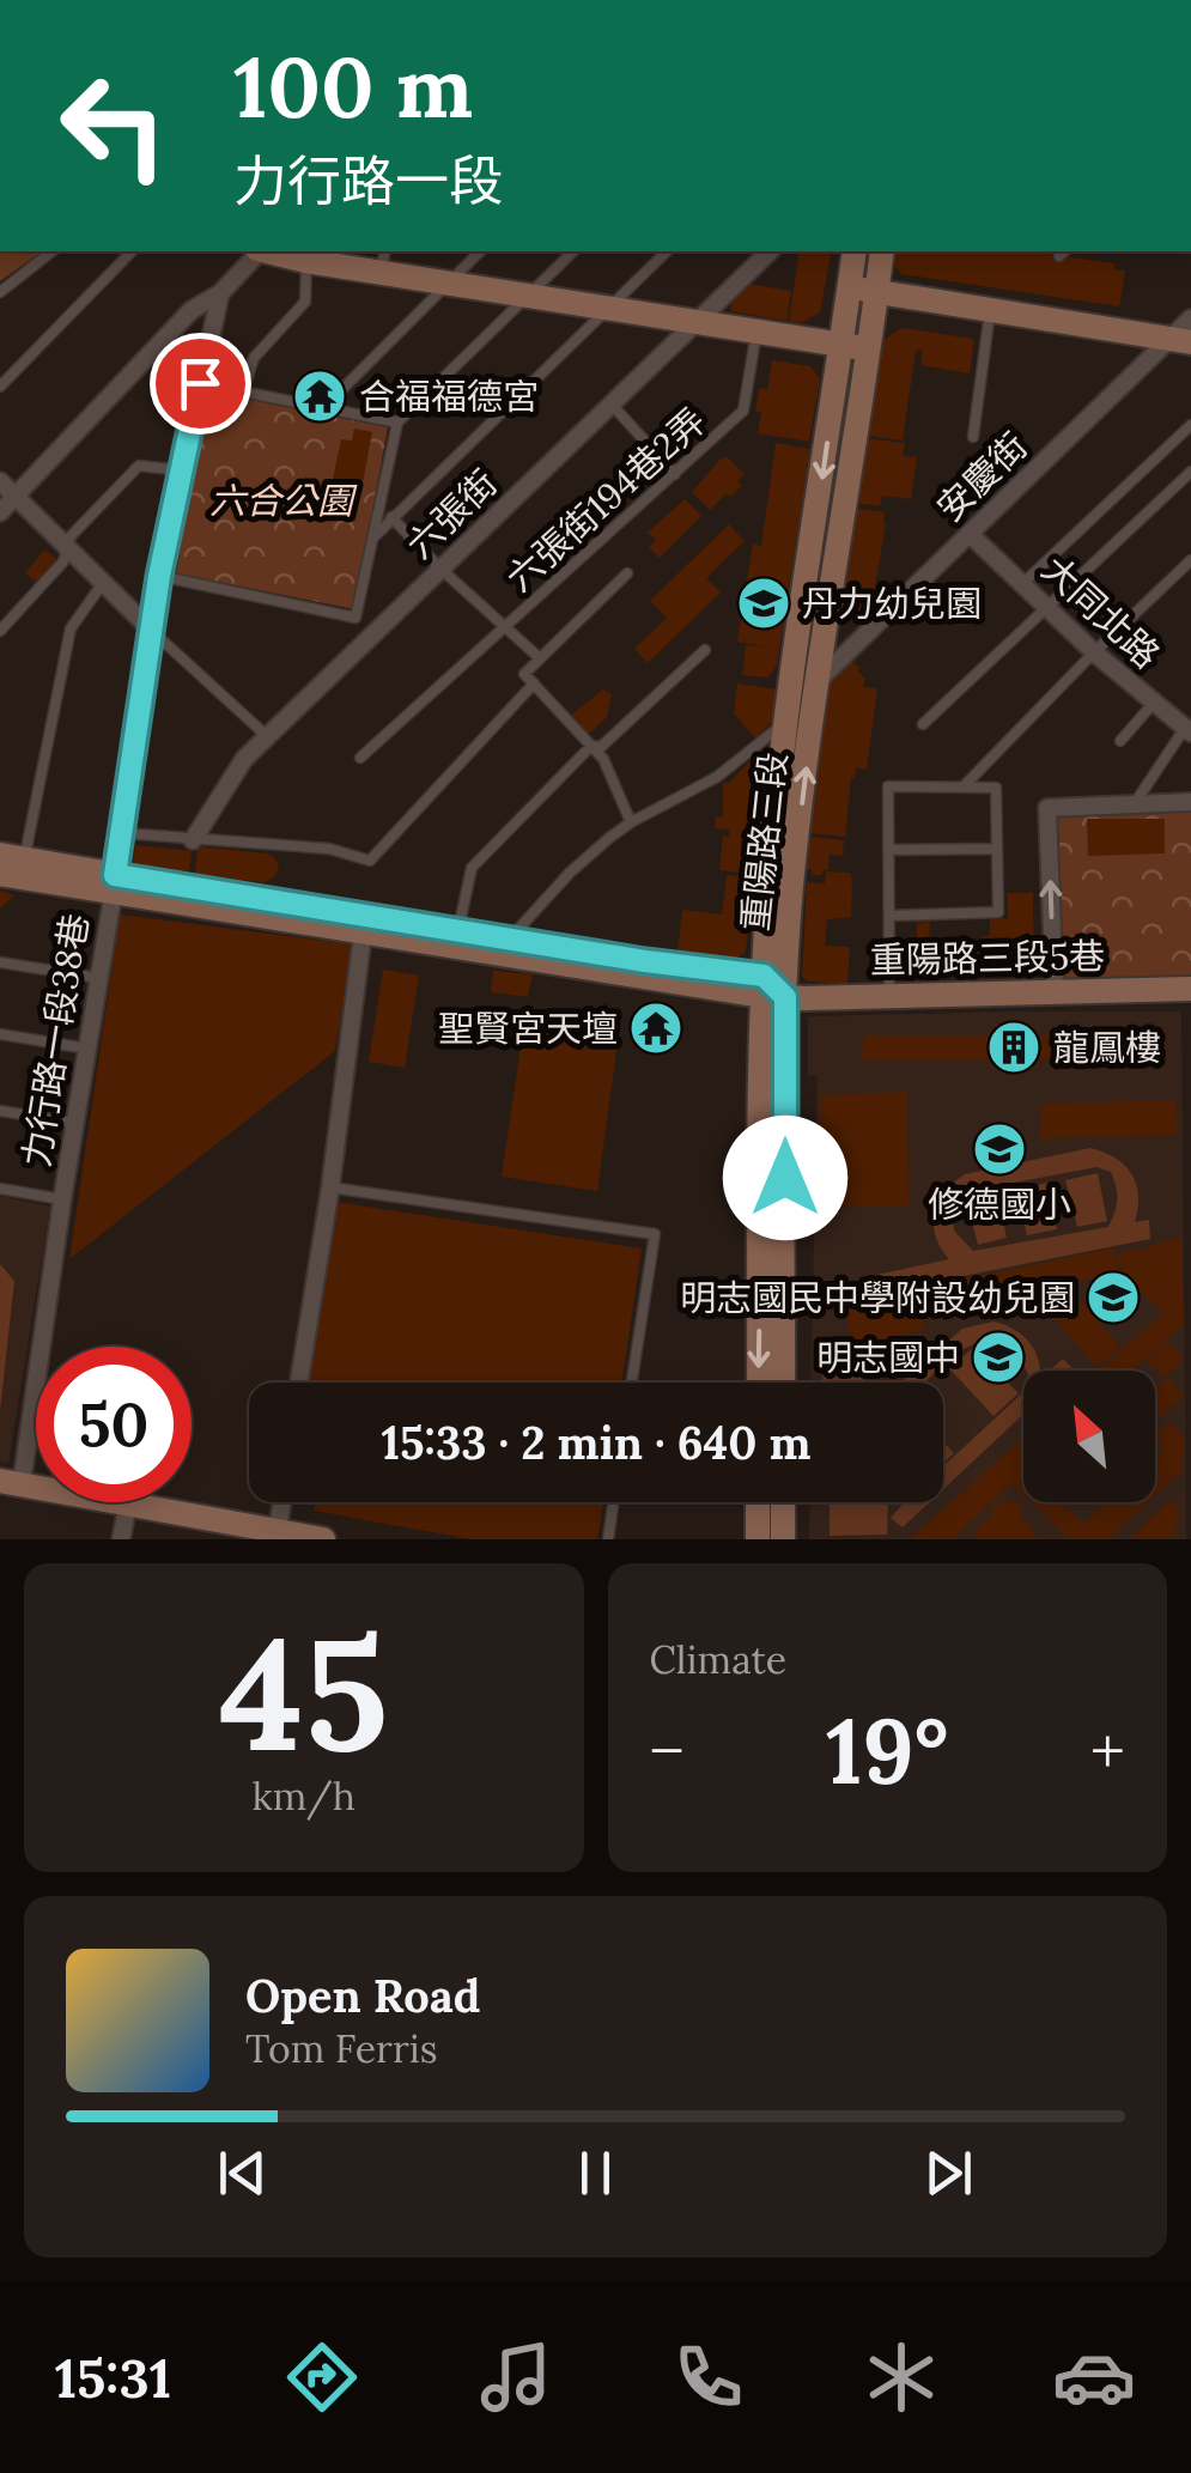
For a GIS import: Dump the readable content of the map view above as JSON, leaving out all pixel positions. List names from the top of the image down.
{
  "streets": {
    "street": [
      "安慶街",
      "六張街",
      "大同北路",
      "重陽路三段",
      "重陽路三段5巷",
      "力行路一段38巷"
    ],
    "lane": ["六張街194巷2弄"]
  },
  "crossings": [
    ["安慶街", "大同北路"],
    ["安慶街", "重陽路三段"],
    ["重陽路三段", "重陽路三段5巷"]
  ],
  "parks": ["六合公園"],
  "places": {
    "temple": ["合福福德宮", "聖賢宮天壇"],
    "school or university": [
      "丹力幼兒園",
      "修德國小",
      "明志國民中學附設幼兒園",
      "明志國中"
    ],
    "building": ["龍鳳樓"]
  },
  "north": "top left",
  "page": {
    "turn": ["100 m", "力行路一段"],
    "limit": "50",
    "trip": "15:33 · 2 min · 640 m",
    "tile": [
      ["45", "km/h"],
      "Climate"
    ],
    "heat": ["−", "19°", "+"],
    "song": ["Open Road", "Tom Ferris"],
    "tabs": "15:31"
  }
}
